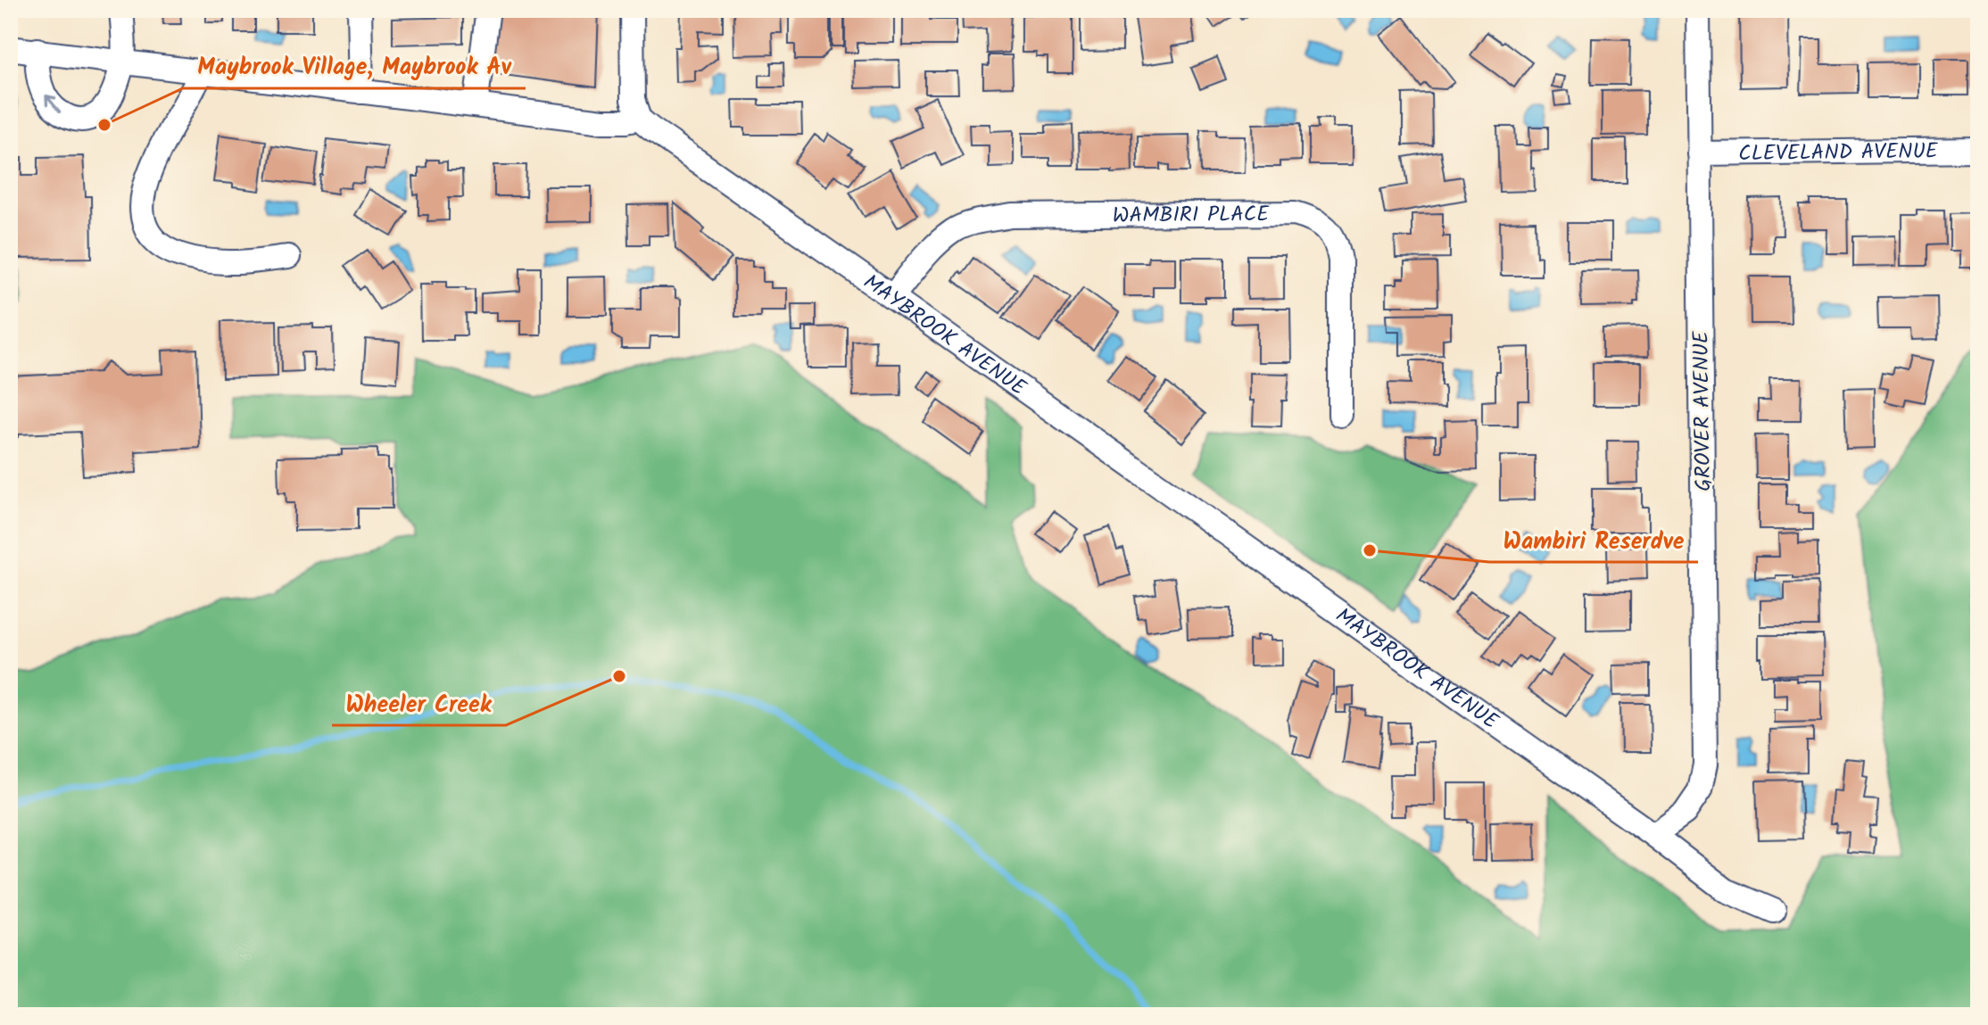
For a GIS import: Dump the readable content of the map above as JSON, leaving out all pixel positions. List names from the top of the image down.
{
  "streets": {
    "street": [
      "CLEVELAND AVENUE",
      "WAMBIRI PLACE",
      "MAYBROOK AVENUE",
      "GROVER AVENUE"
    ]
  },
  "crossings": [
    ["CLEVELAND AVENUE", "GROVER AVENUE"],
    ["WAMBIRI PLACE", "MAYBROOK AVENUE"],
    ["MAYBROOK AVENUE", "GROVER AVENUE"]
  ],
  "places": ["Maybrook Village, Maybrook Av", "Wambiri Reserdve", "Wheeler Creek"]
}
